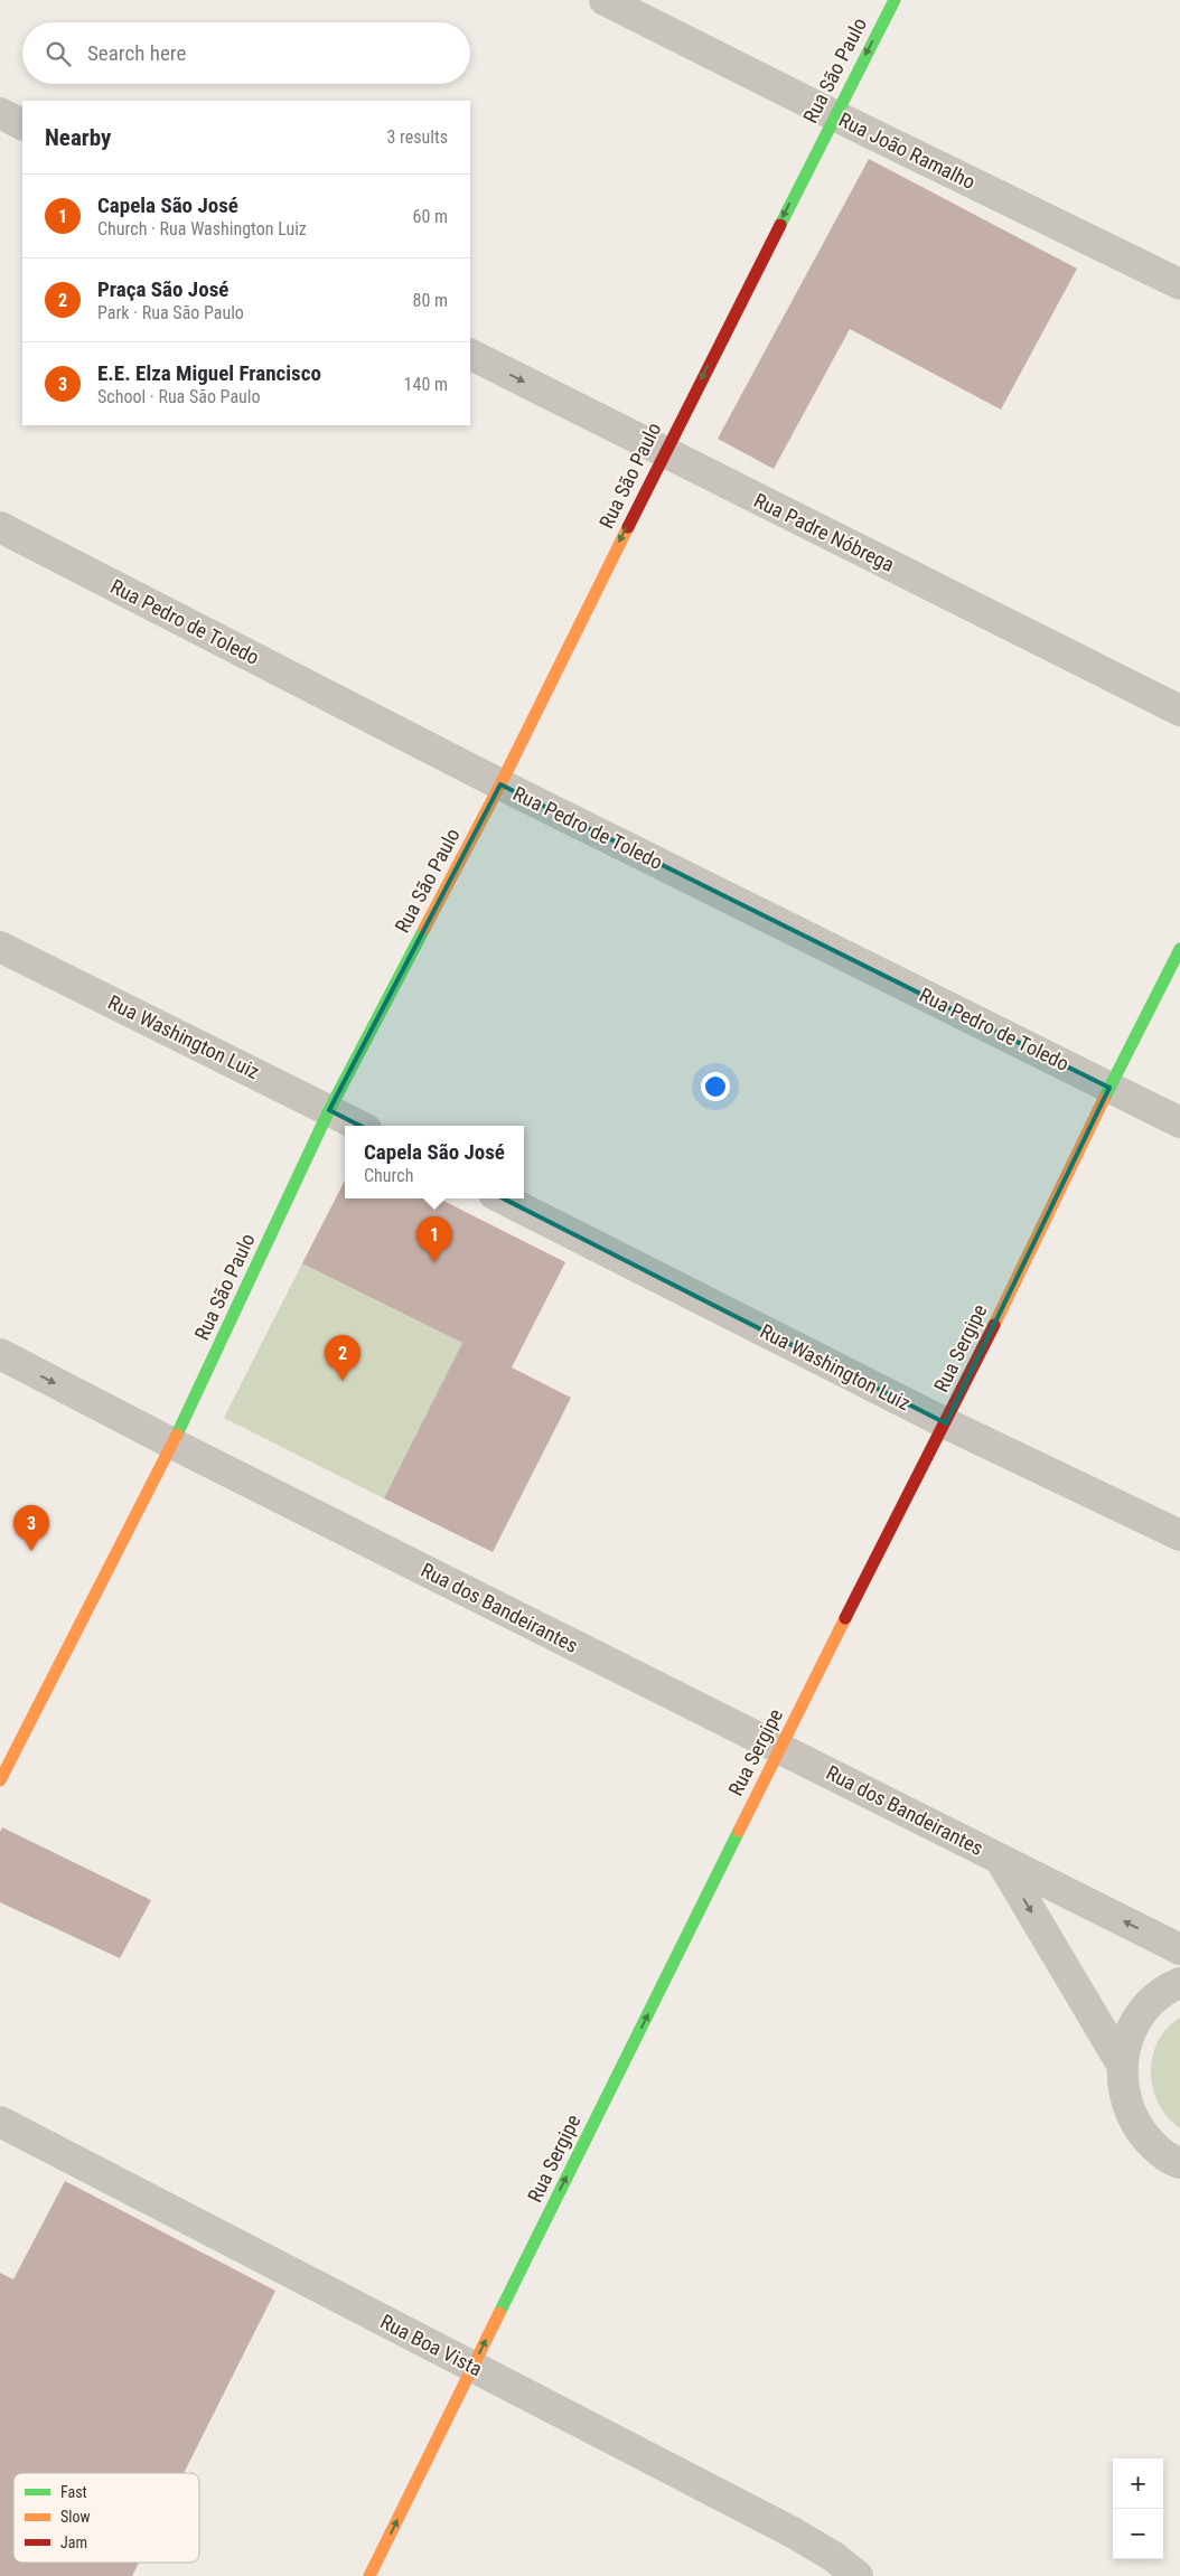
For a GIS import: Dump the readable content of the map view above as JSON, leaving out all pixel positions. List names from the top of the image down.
{
  "streets": {
    "street": [
      "Rua São Paulo",
      "Rua João Ramalho",
      "Rua Padre Nóbrega",
      "Rua Pedro de Toledo",
      "Rua Washington Luiz",
      "Rua Sergipe",
      "Rua dos Bandeirantes",
      "Rua Boa Vista"
    ]
  },
  "crossings": [
    ["Rua São Paulo", "Rua João Ramalho"],
    ["Rua São Paulo", "Rua Padre Nóbrega"],
    ["Rua São Paulo", "Rua Pedro de Toledo"],
    ["Rua São Paulo", "Rua Washington Luiz"],
    ["Rua São Paulo", "Rua dos Bandeirantes"],
    ["Rua Pedro de Toledo", "Rua Sergipe"],
    ["Rua Washington Luiz", "Rua Sergipe"],
    ["Rua Sergipe", "Rua dos Bandeirantes"],
    ["Rua Sergipe", "Rua Boa Vista"]
  ],
  "one_way": ["Rua São Paulo", "Rua Sergipe"],
  "legend": ["Fast", "Slow", "Jam"],
  "page": {
    "search": "Search here",
    "heading": ["Nearby", "3 results"],
    "list": [
      {
        "mark": "1",
        "name": "Capela São José",
        "note": "Church · Rua Washington Luiz",
        "value": "60 m"
      },
      {
        "mark": "2",
        "name": "Praça São José",
        "note": "Park · Rua São Paulo",
        "value": "80 m"
      },
      {
        "mark": "3",
        "name": "E.E. Elza Miguel Francisco",
        "note": "School · Rua São Paulo",
        "value": "140 m"
      }
    ],
    "popup": ["Capela São José", "Church"],
    "pins": ["1", "2", "3"],
    "map_buttons": ["+", "−"]
  }
}
